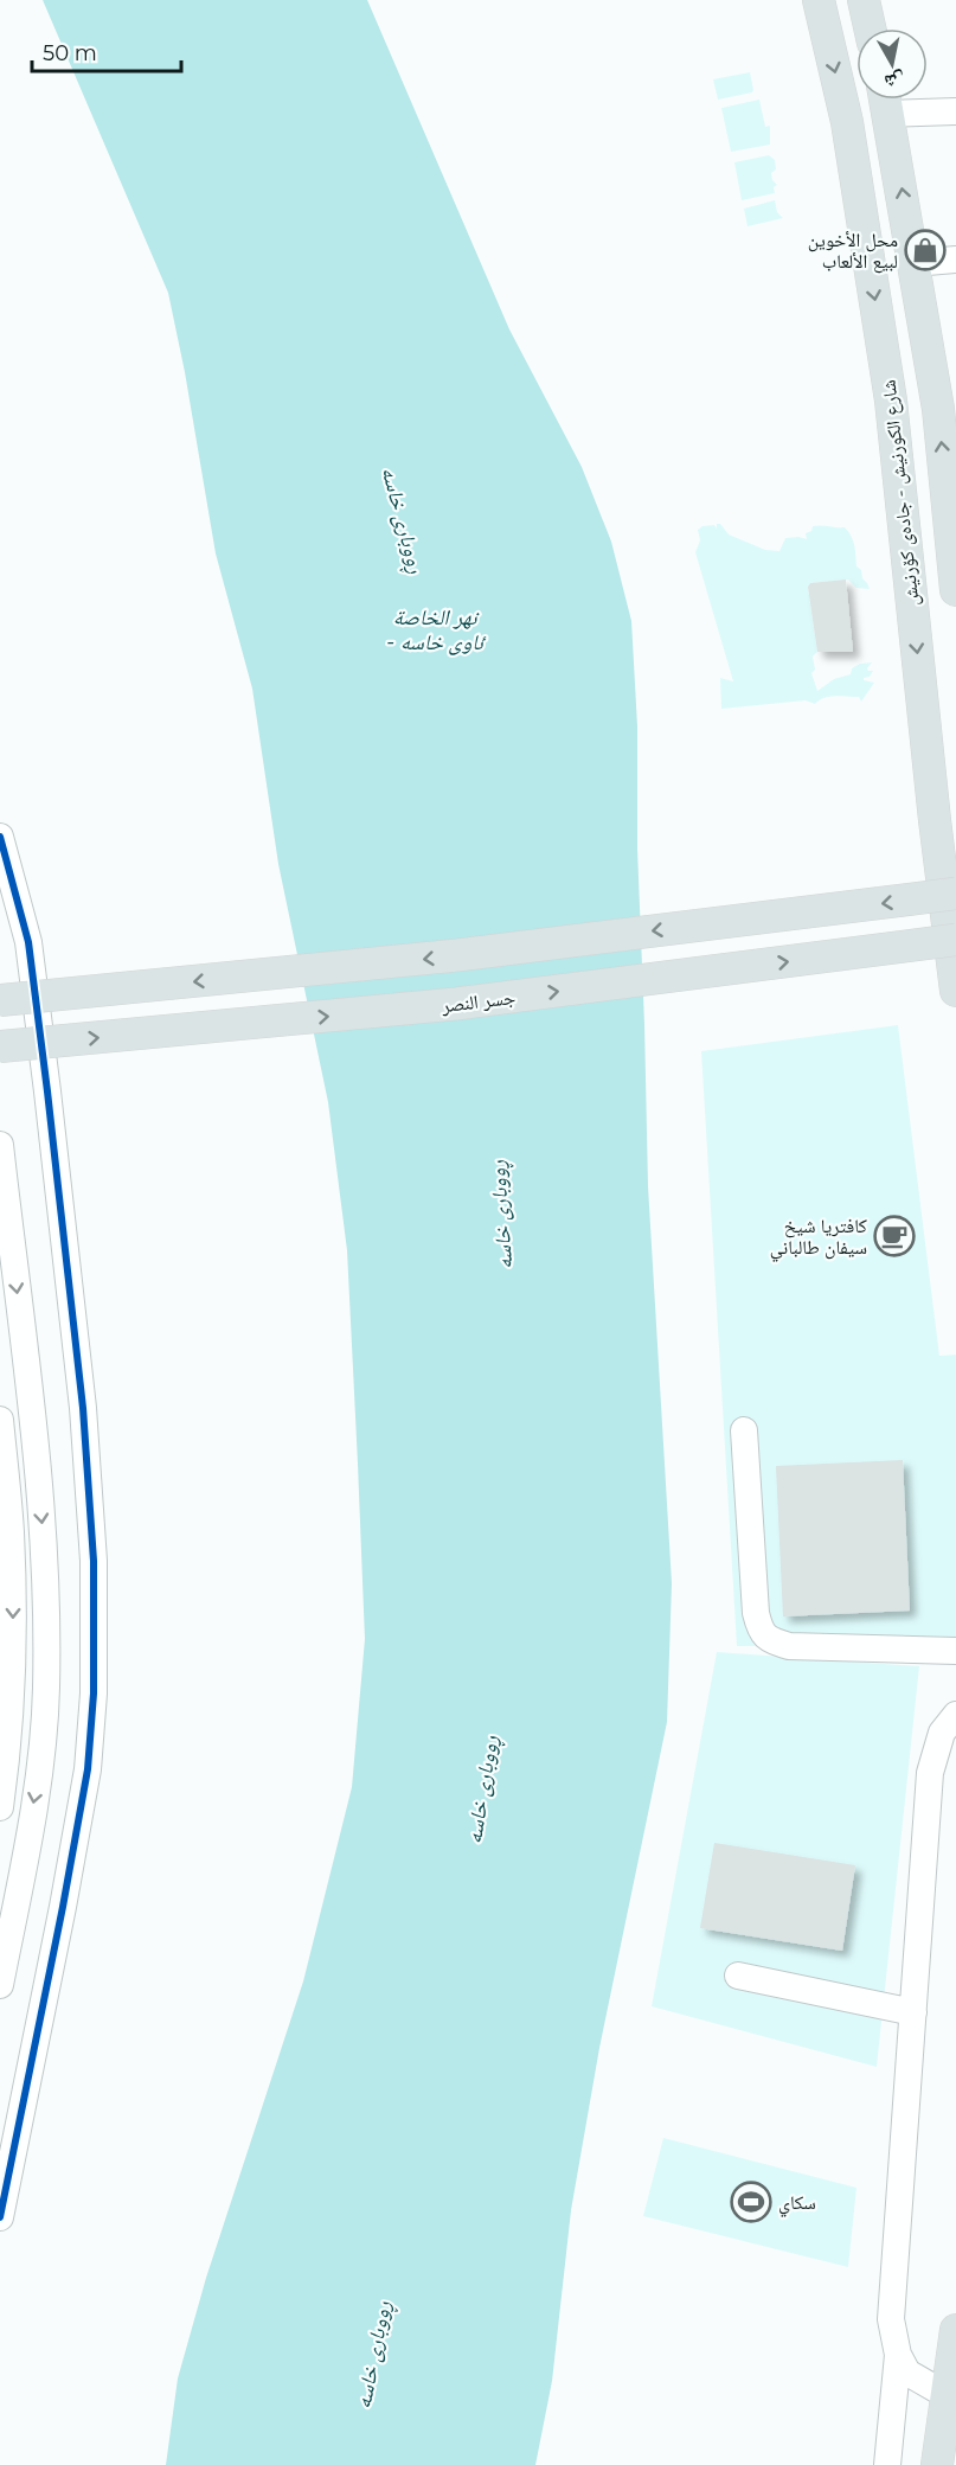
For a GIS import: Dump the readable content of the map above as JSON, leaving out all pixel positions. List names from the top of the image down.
{
  "streets": {
    "main road": ["شارع الكورنيش - جادەی کۆرنیش", "جسر النصر"]
  },
  "water": ["ڕووباری خاسە", "نهر الخاصة - ئاوی خاسە"],
  "places": {
    "shop": ["محل الأخوين لبيع الألعاب"],
    "cafe": ["كافتريا شيخ سيفان طالباني"],
    "sports": ["سكاي"]
  },
  "scale_bar": "50 m",
  "north": "bottom"
}
